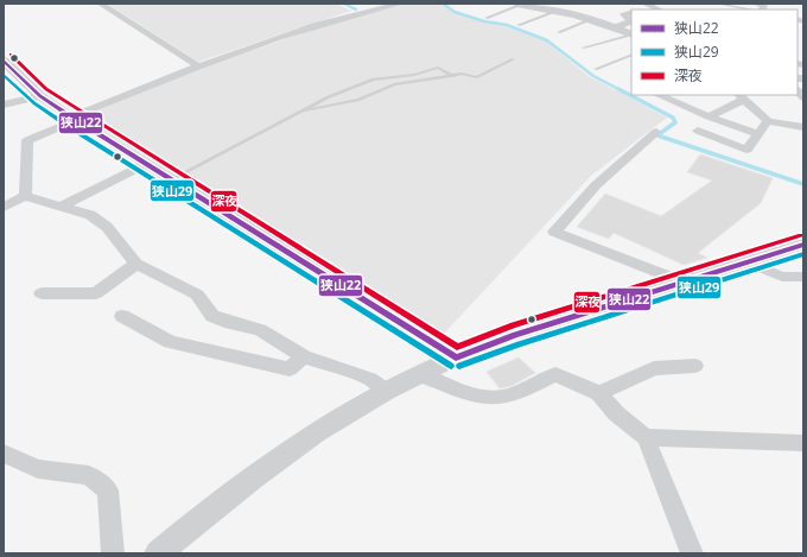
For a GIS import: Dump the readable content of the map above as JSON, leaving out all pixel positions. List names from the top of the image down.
{
  "lines": ["transit line 深夜", "transit line 狭山22", "transit line 狭山29"],
  "legend": ["狭山22", "狭山29", "深夜"]
}
